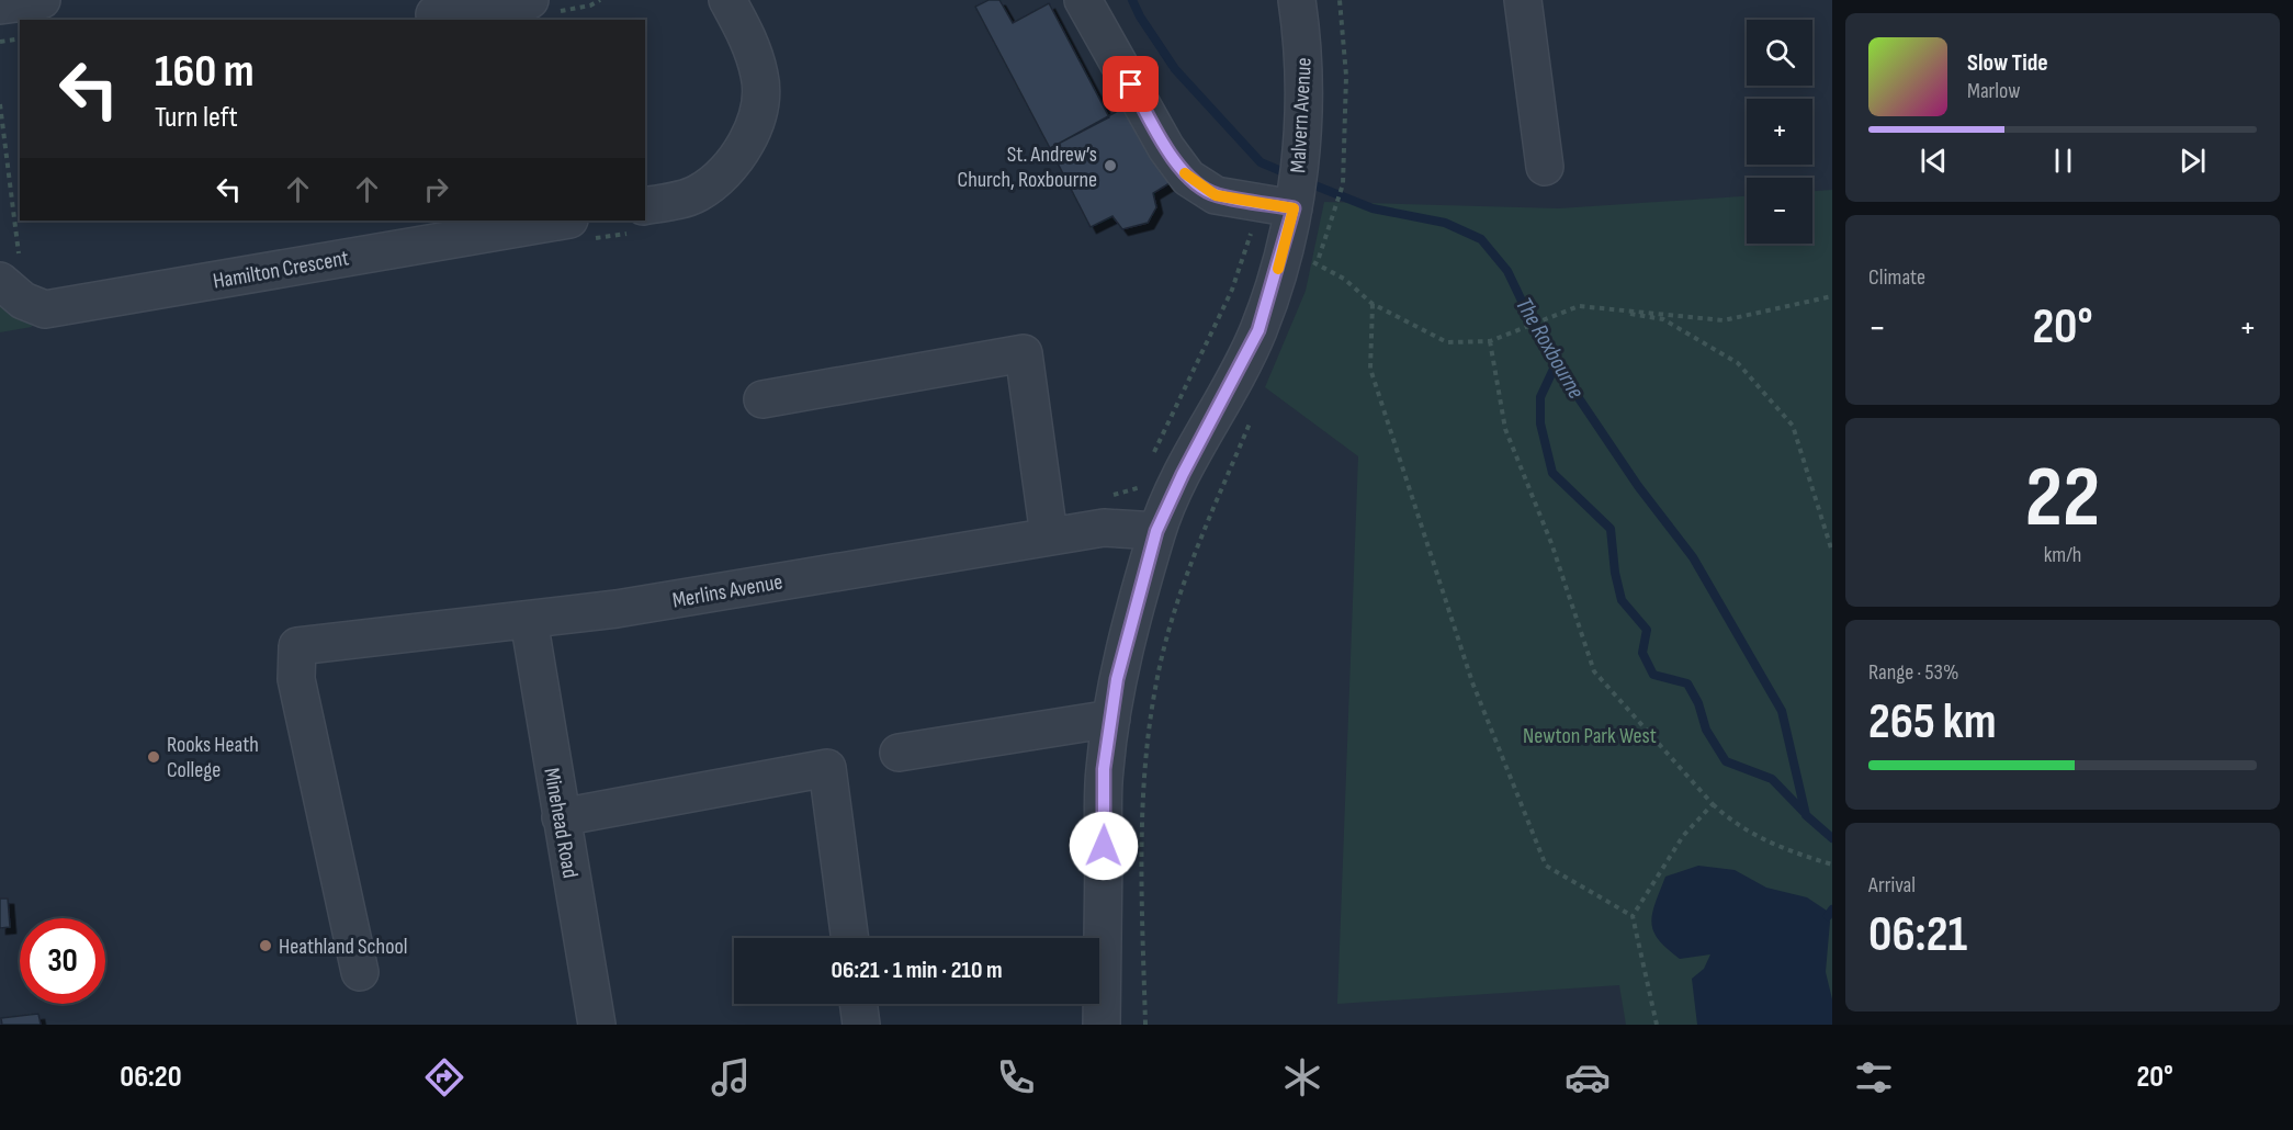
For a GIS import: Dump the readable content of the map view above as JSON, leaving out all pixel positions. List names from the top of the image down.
{
  "streets": {
    "street": [
      "Malvern Avenue",
      "Hamilton Crescent",
      "Merlins Avenue",
      "Minehead Road"
    ]
  },
  "crossings": [
    ["Malvern Avenue", "Merlins Avenue"],
    ["Merlins Avenue", "Minehead Road"]
  ],
  "water": ["The Roxbourne"],
  "parks": ["Newton Park West"],
  "places": ["St. Andrew’s Church, Roxbourne", "Rooks Heath College", "Heathland School"],
  "page": {
    "map_buttons": ["+", "−"],
    "turn": ["160 m", "Turn left"],
    "song": ["Slow Tide", "Marlow"],
    "tile": [
      "Climate",
      ["22", "km/h"],
      ["Range · 53%", "265 km"],
      ["Arrival", "06:21"]
    ],
    "heat": ["−", "20°", "+"],
    "limit": "30",
    "trip": "06:21 · 1 min · 210 m",
    "tabs": ["06:20", "20°"]
  }
}
